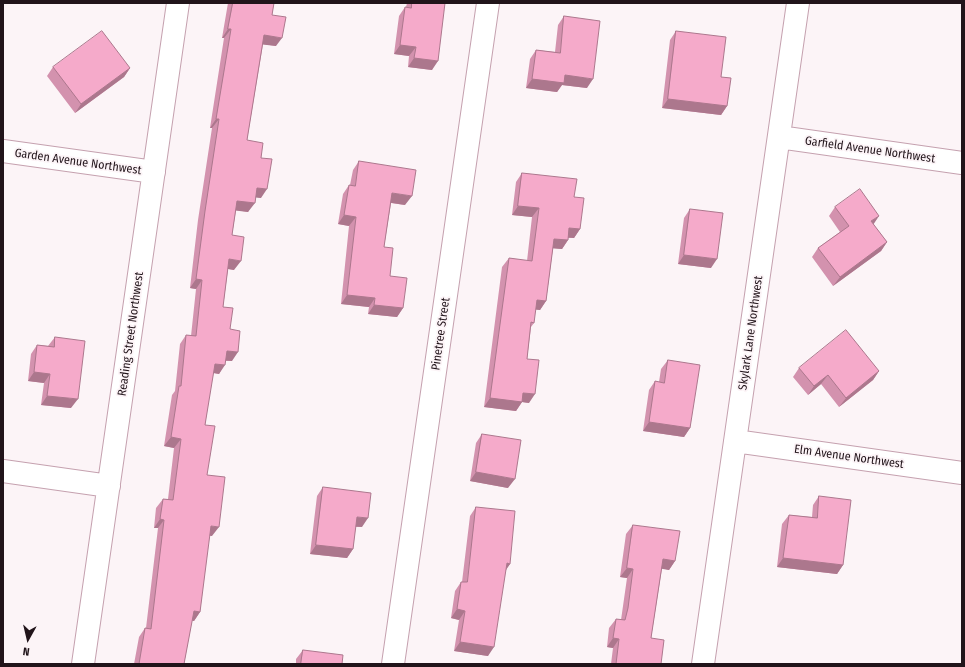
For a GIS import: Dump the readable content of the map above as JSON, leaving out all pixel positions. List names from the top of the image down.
{
  "streets": {
    "street": [
      "Garfield Avenue Northwest",
      "Garden Avenue Northwest",
      "Skylark Lane Northwest",
      "Reading Street Northwest",
      "Pinetree Street",
      "Elm Avenue Northwest"
    ]
  },
  "crossings": [
    ["Garfield Avenue Northwest", "Skylark Lane Northwest"],
    ["Garden Avenue Northwest", "Reading Street Northwest"],
    ["Skylark Lane Northwest", "Elm Avenue Northwest"]
  ],
  "north": "bottom"
}
